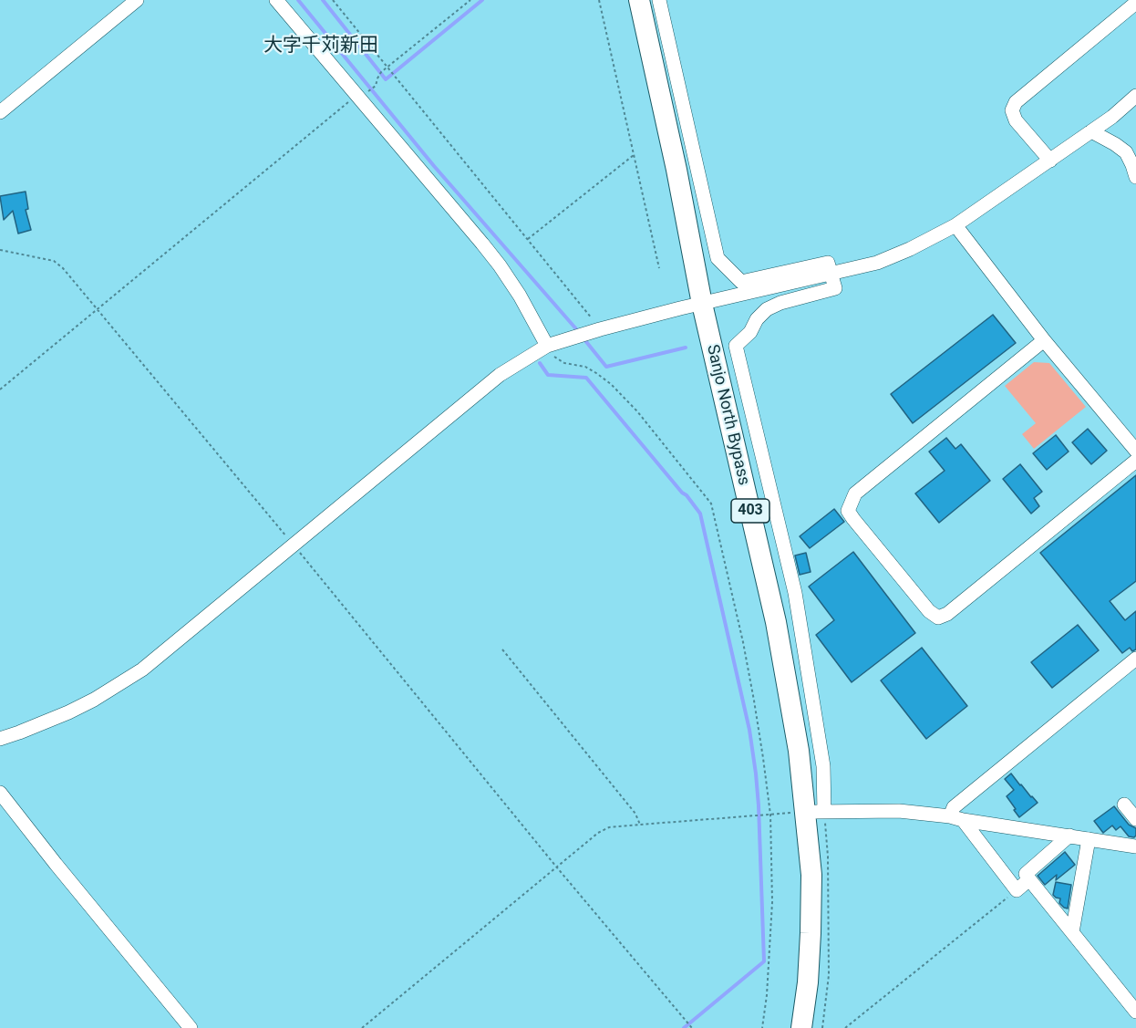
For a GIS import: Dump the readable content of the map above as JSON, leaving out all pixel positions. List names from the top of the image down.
{
  "streets": {
    "highway": ["Sanjo North Bypass", "403"]
  },
  "districts": ["大字千苅新田"]
}
